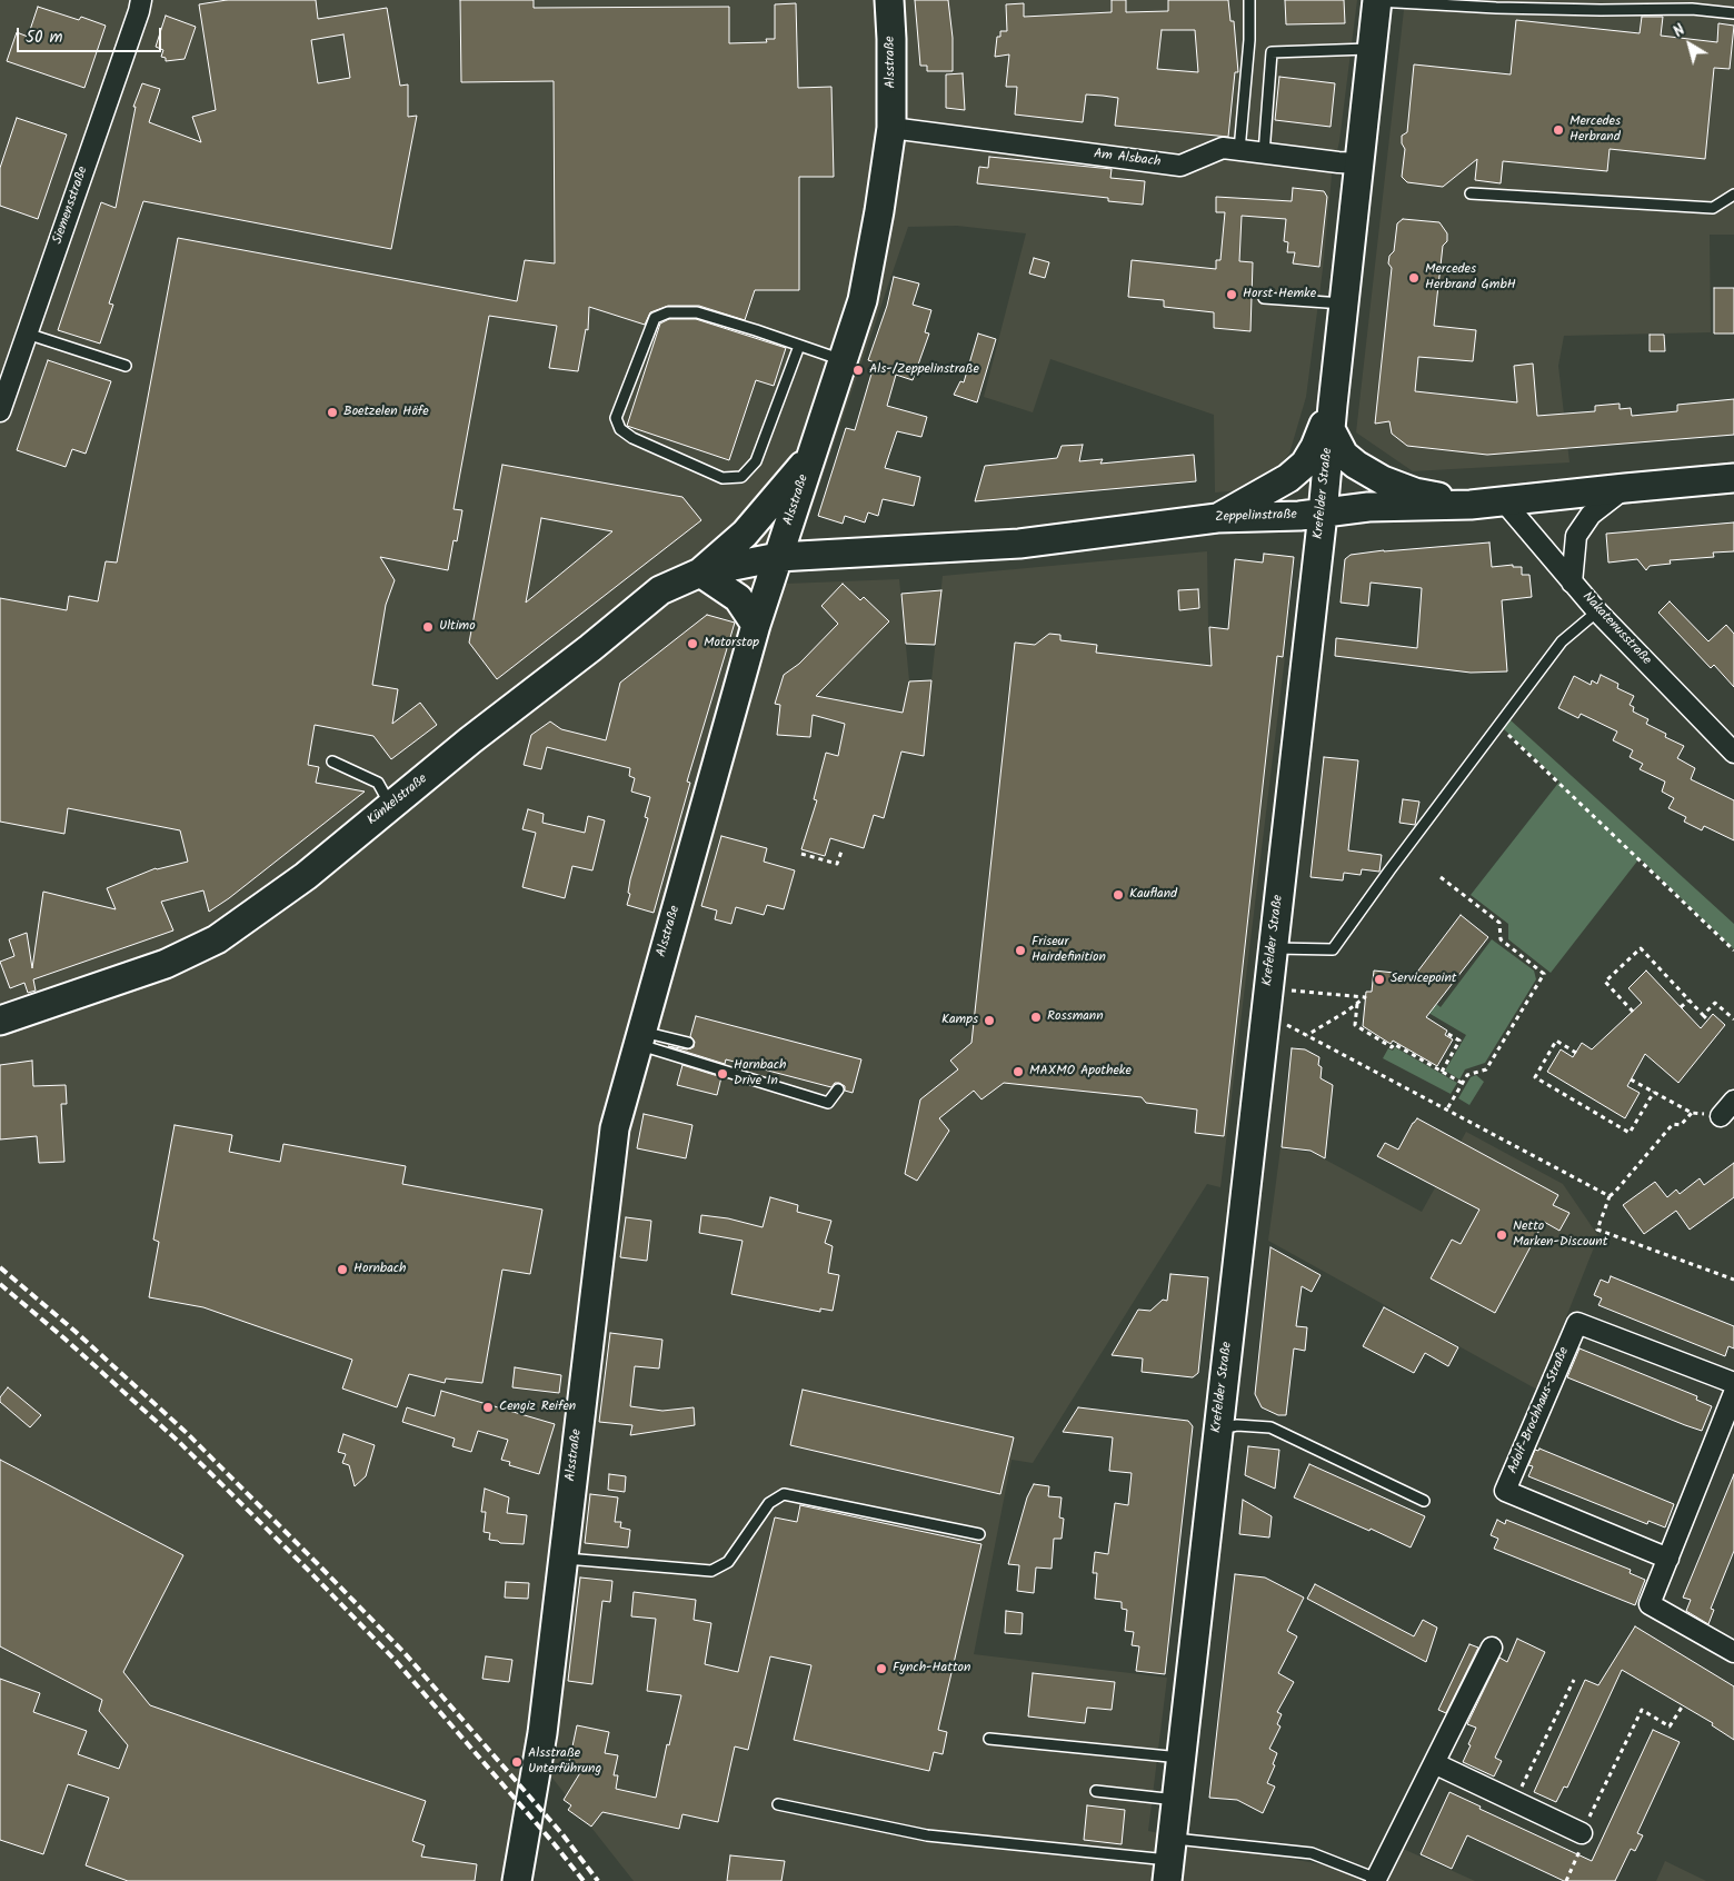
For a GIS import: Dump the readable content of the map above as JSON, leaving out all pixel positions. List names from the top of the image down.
{
  "streets": {
    "street": [
      "Alsstraße",
      "Am Alsbach",
      "Siemensstraße",
      "Krefelder Straße",
      "Zeppelinstraße",
      "Nakatenusstraße",
      "Künkelstraße",
      "Adolf-Brochhaus-Straße"
    ]
  },
  "crossings": [
    ["Alsstraße", "Am Alsbach"],
    ["Alsstraße", "Zeppelinstraße"],
    ["Alsstraße", "Künkelstraße"],
    ["Am Alsbach", "Krefelder Straße"],
    ["Krefelder Straße", "Zeppelinstraße"],
    ["Zeppelinstraße", "Nakatenusstraße"],
    ["Zeppelinstraße", "Künkelstraße"]
  ],
  "places": [
    "Mercedes Herbrand",
    "Mercedes Herbrand GmbH",
    "Horst Hemke",
    "Als-/Zeppelinstraße",
    "Boetzelen Höfe",
    "Ultimo",
    "Motorstop",
    "Kaufland",
    "Friseur Hairdefinition",
    "Servicepoint",
    "Rossmann",
    "Kamps",
    "MAXMO Apotheke",
    "Hornbach Drive In",
    "Netto Marken-Discount",
    "Hornbach",
    "Cengiz Reifen",
    "Fynch-Hatton",
    "Alsstraße Unterführung"
  ],
  "scale_bar": "50 m",
  "north": "top left"
}
